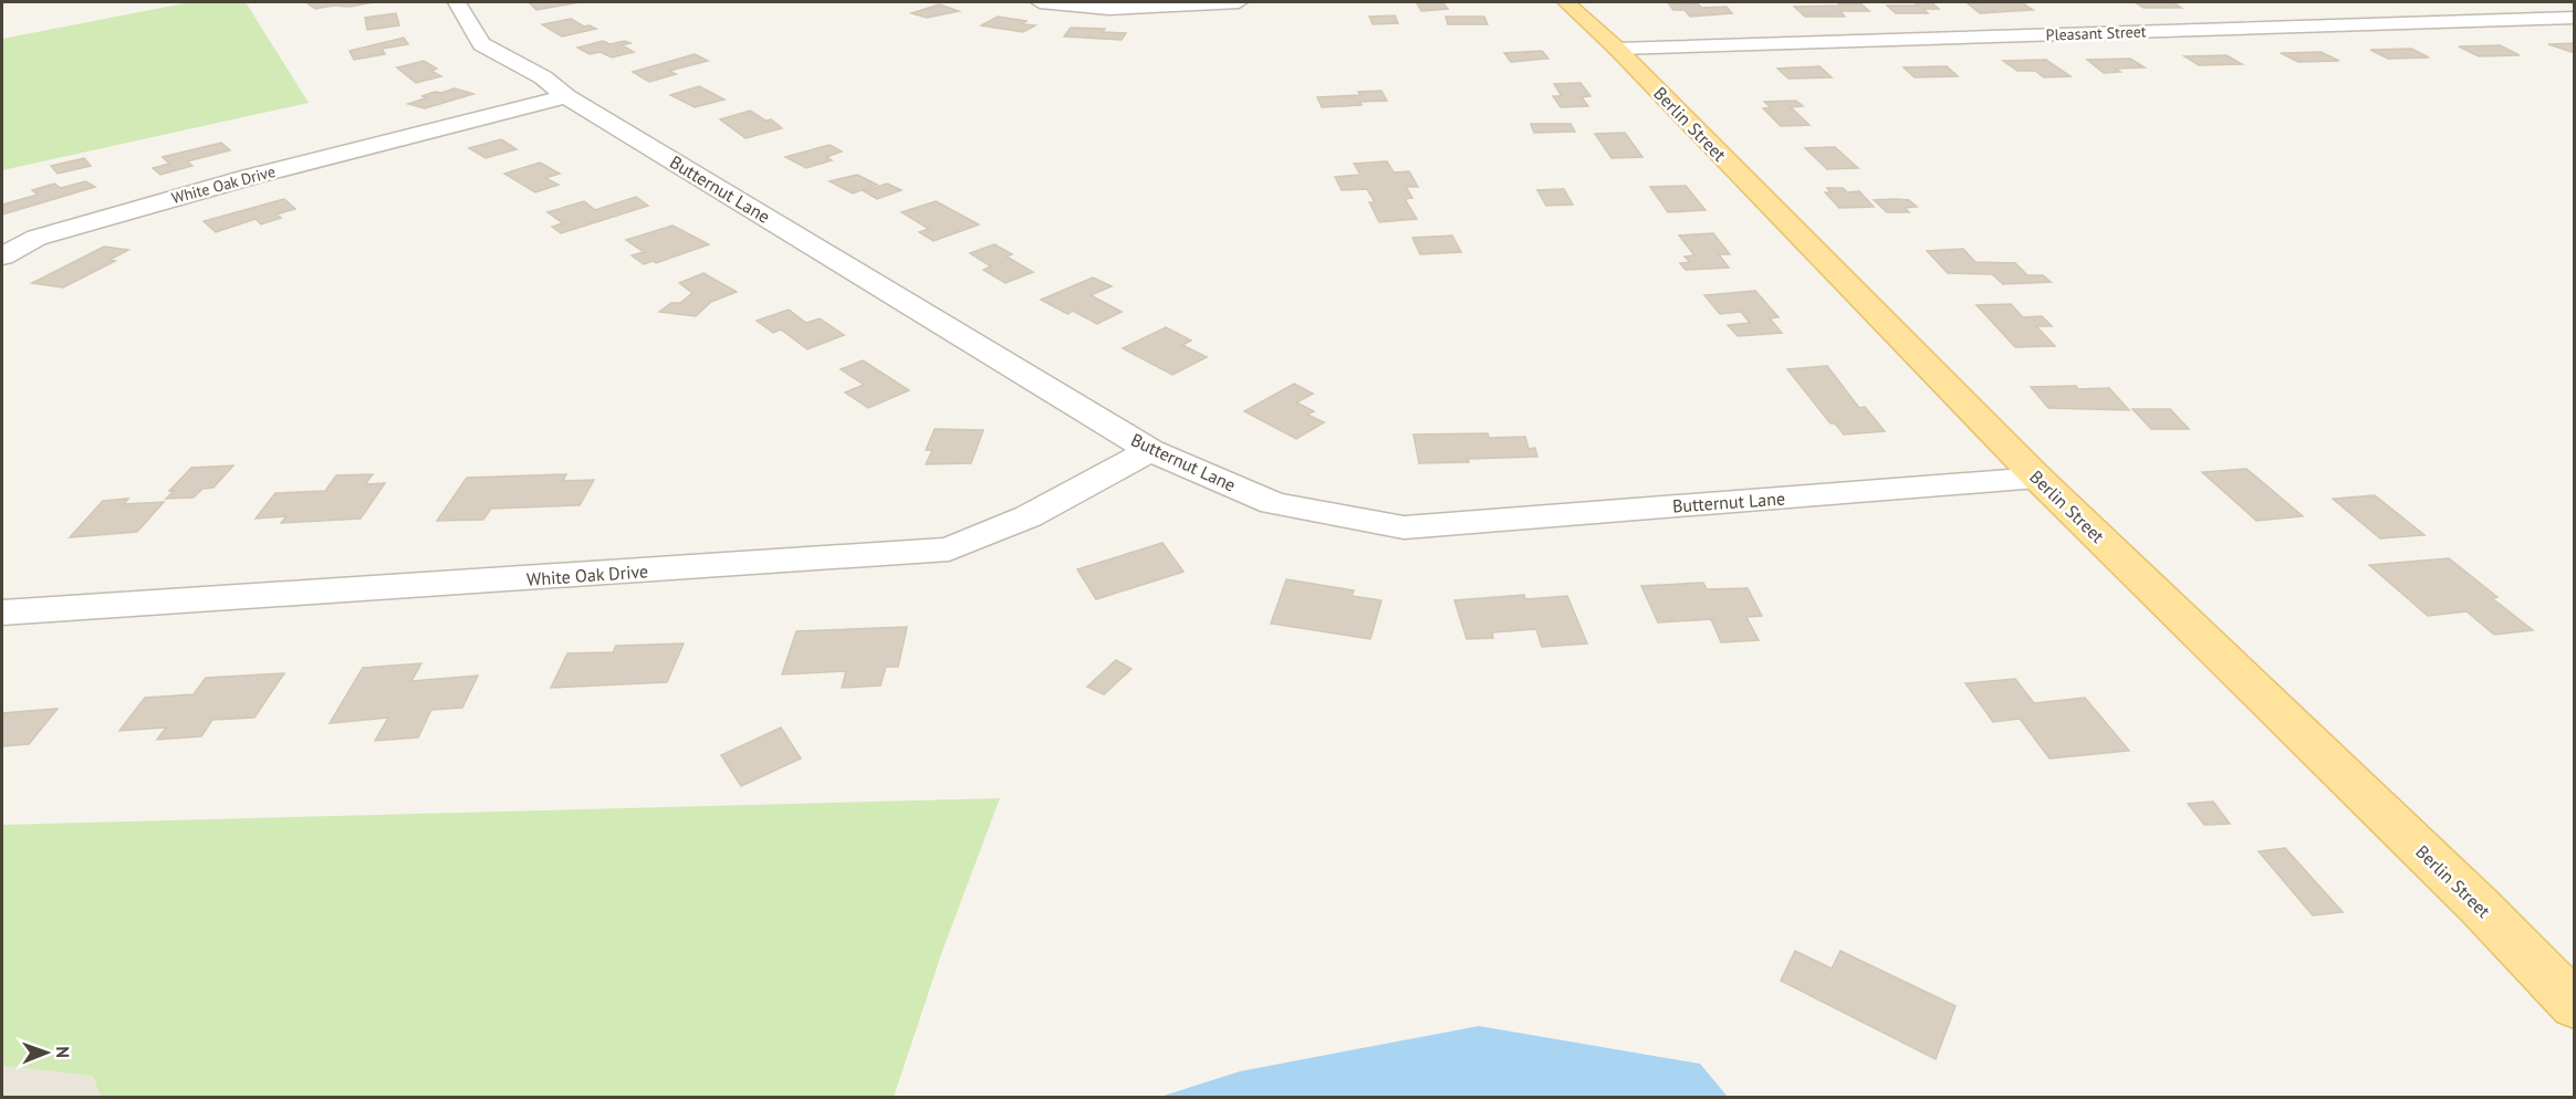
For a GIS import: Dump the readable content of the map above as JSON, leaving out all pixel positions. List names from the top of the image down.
{
  "streets": {
    "main road": ["Berlin Street"],
    "street": ["Pleasant Street", "White Oak Drive", "Butternut Lane"]
  },
  "crossings": [
    ["Pleasant Street", "Berlin Street"],
    ["Berlin Street", "Butternut Lane"],
    ["White Oak Drive", "Butternut Lane"]
  ],
  "north": "right"
}
